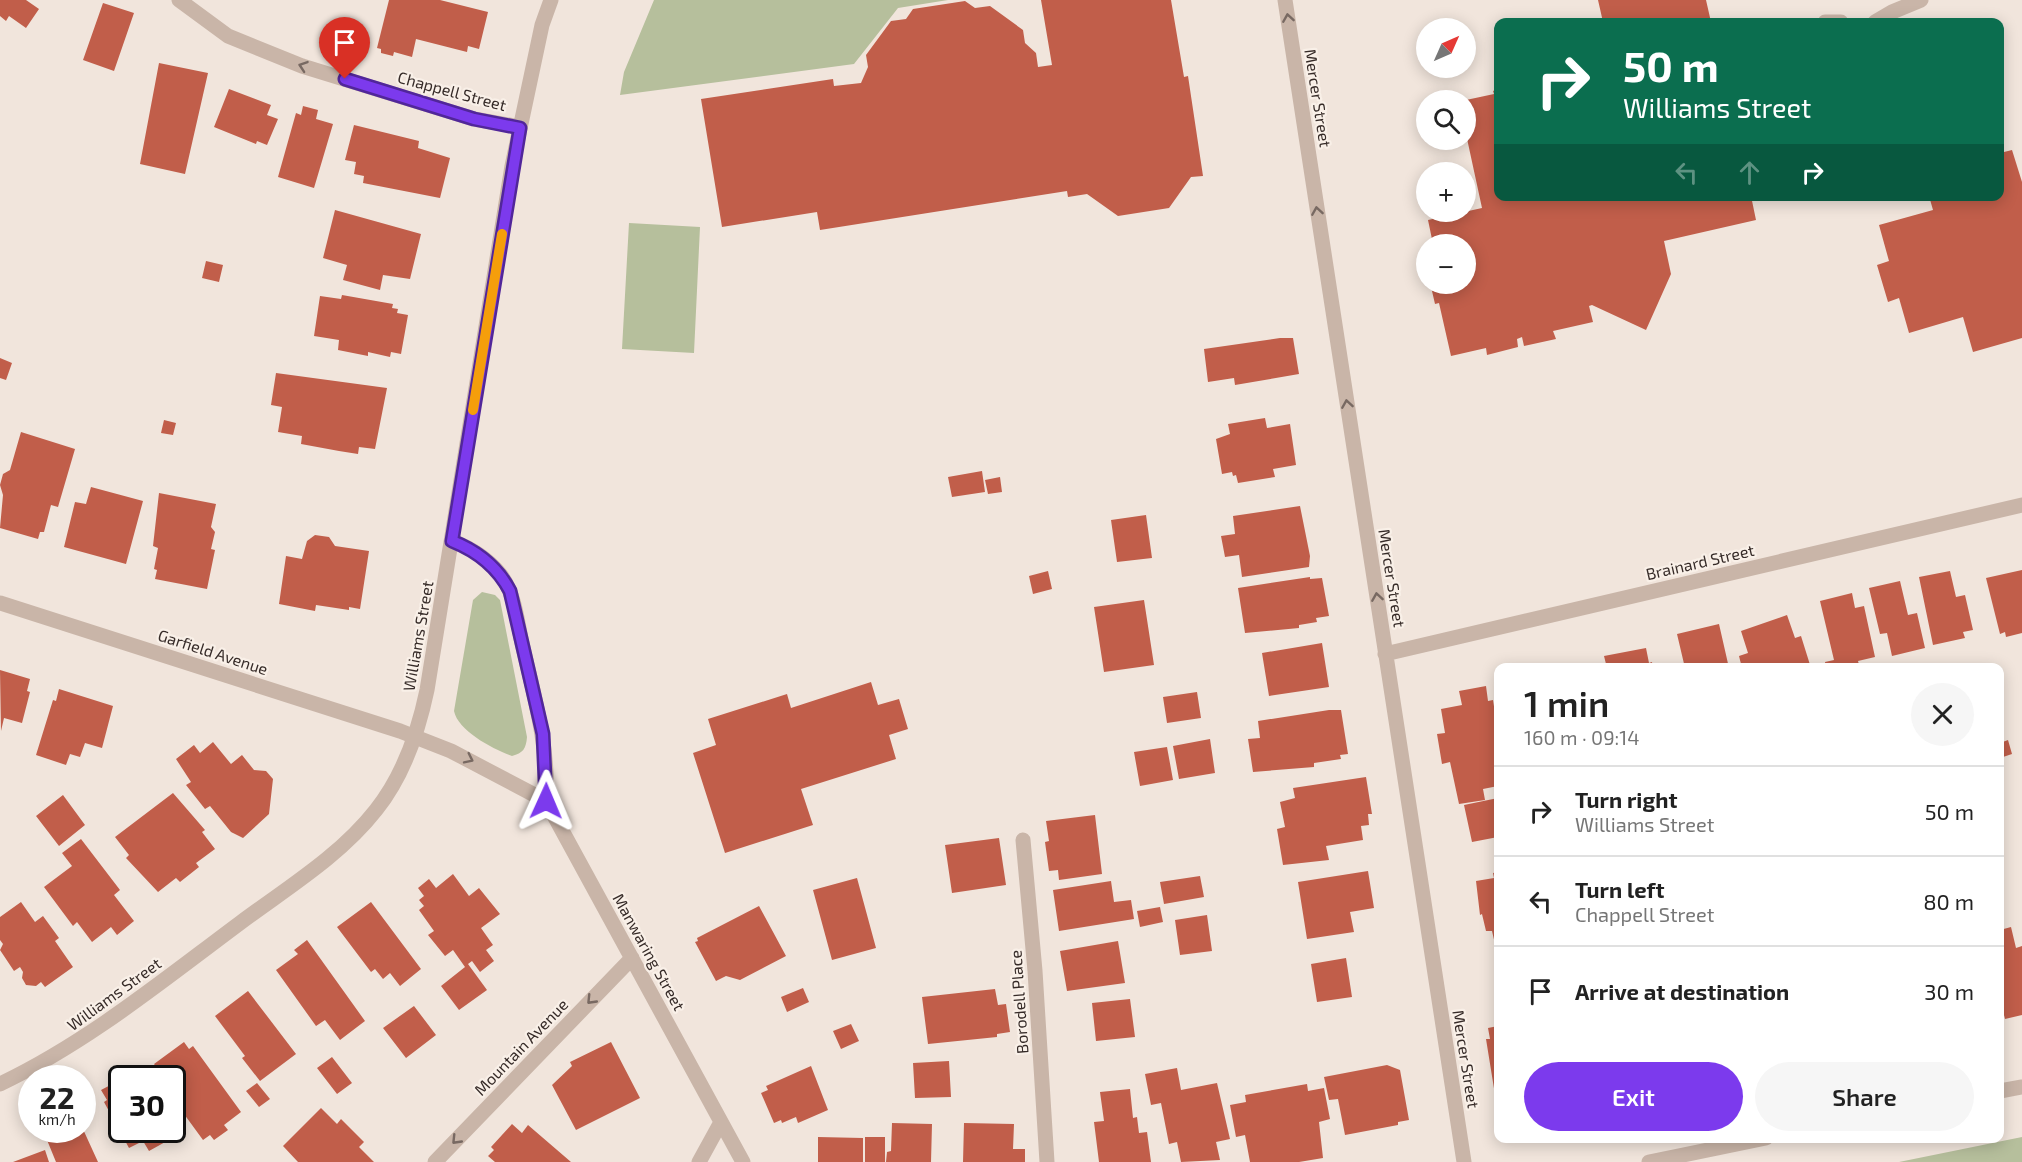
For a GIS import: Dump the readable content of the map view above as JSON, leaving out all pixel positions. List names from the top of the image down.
{
  "streets": {
    "street": [
      "Chappell Street",
      "Mercer Street",
      "Brainard Street",
      "Williams Street",
      "Garfield Avenue",
      "Manwaring Street",
      "Borodell Place",
      "Mountain Avenue"
    ]
  },
  "crossings": [
    ["Chappell Street", "Williams Street"],
    ["Mercer Street", "Brainard Street"],
    ["Williams Street", "Garfield Avenue"],
    ["Williams Street", "Manwaring Street"],
    ["Manwaring Street", "Mountain Avenue"]
  ],
  "one_way": ["Chappell Street", "Mercer Street", "Mountain Avenue"],
  "north": "top right",
  "page": {
    "map_buttons": ["+", "−"],
    "turn": ["50 m", "Williams Street"],
    "heading": ["1 min", "160 m · 09:14"],
    "list": [
      {
        "name": "Turn right",
        "note": "Williams Street",
        "value": "50 m"
      },
      {
        "name": "Turn left",
        "note": "Chappell Street",
        "value": "80 m"
      },
      {
        "name": "Arrive at destination",
        "value": "30 m"
      }
    ],
    "buttons": ["Exit", "Share"],
    "speed": "22 km/h",
    "limit": "30"
  }
}
